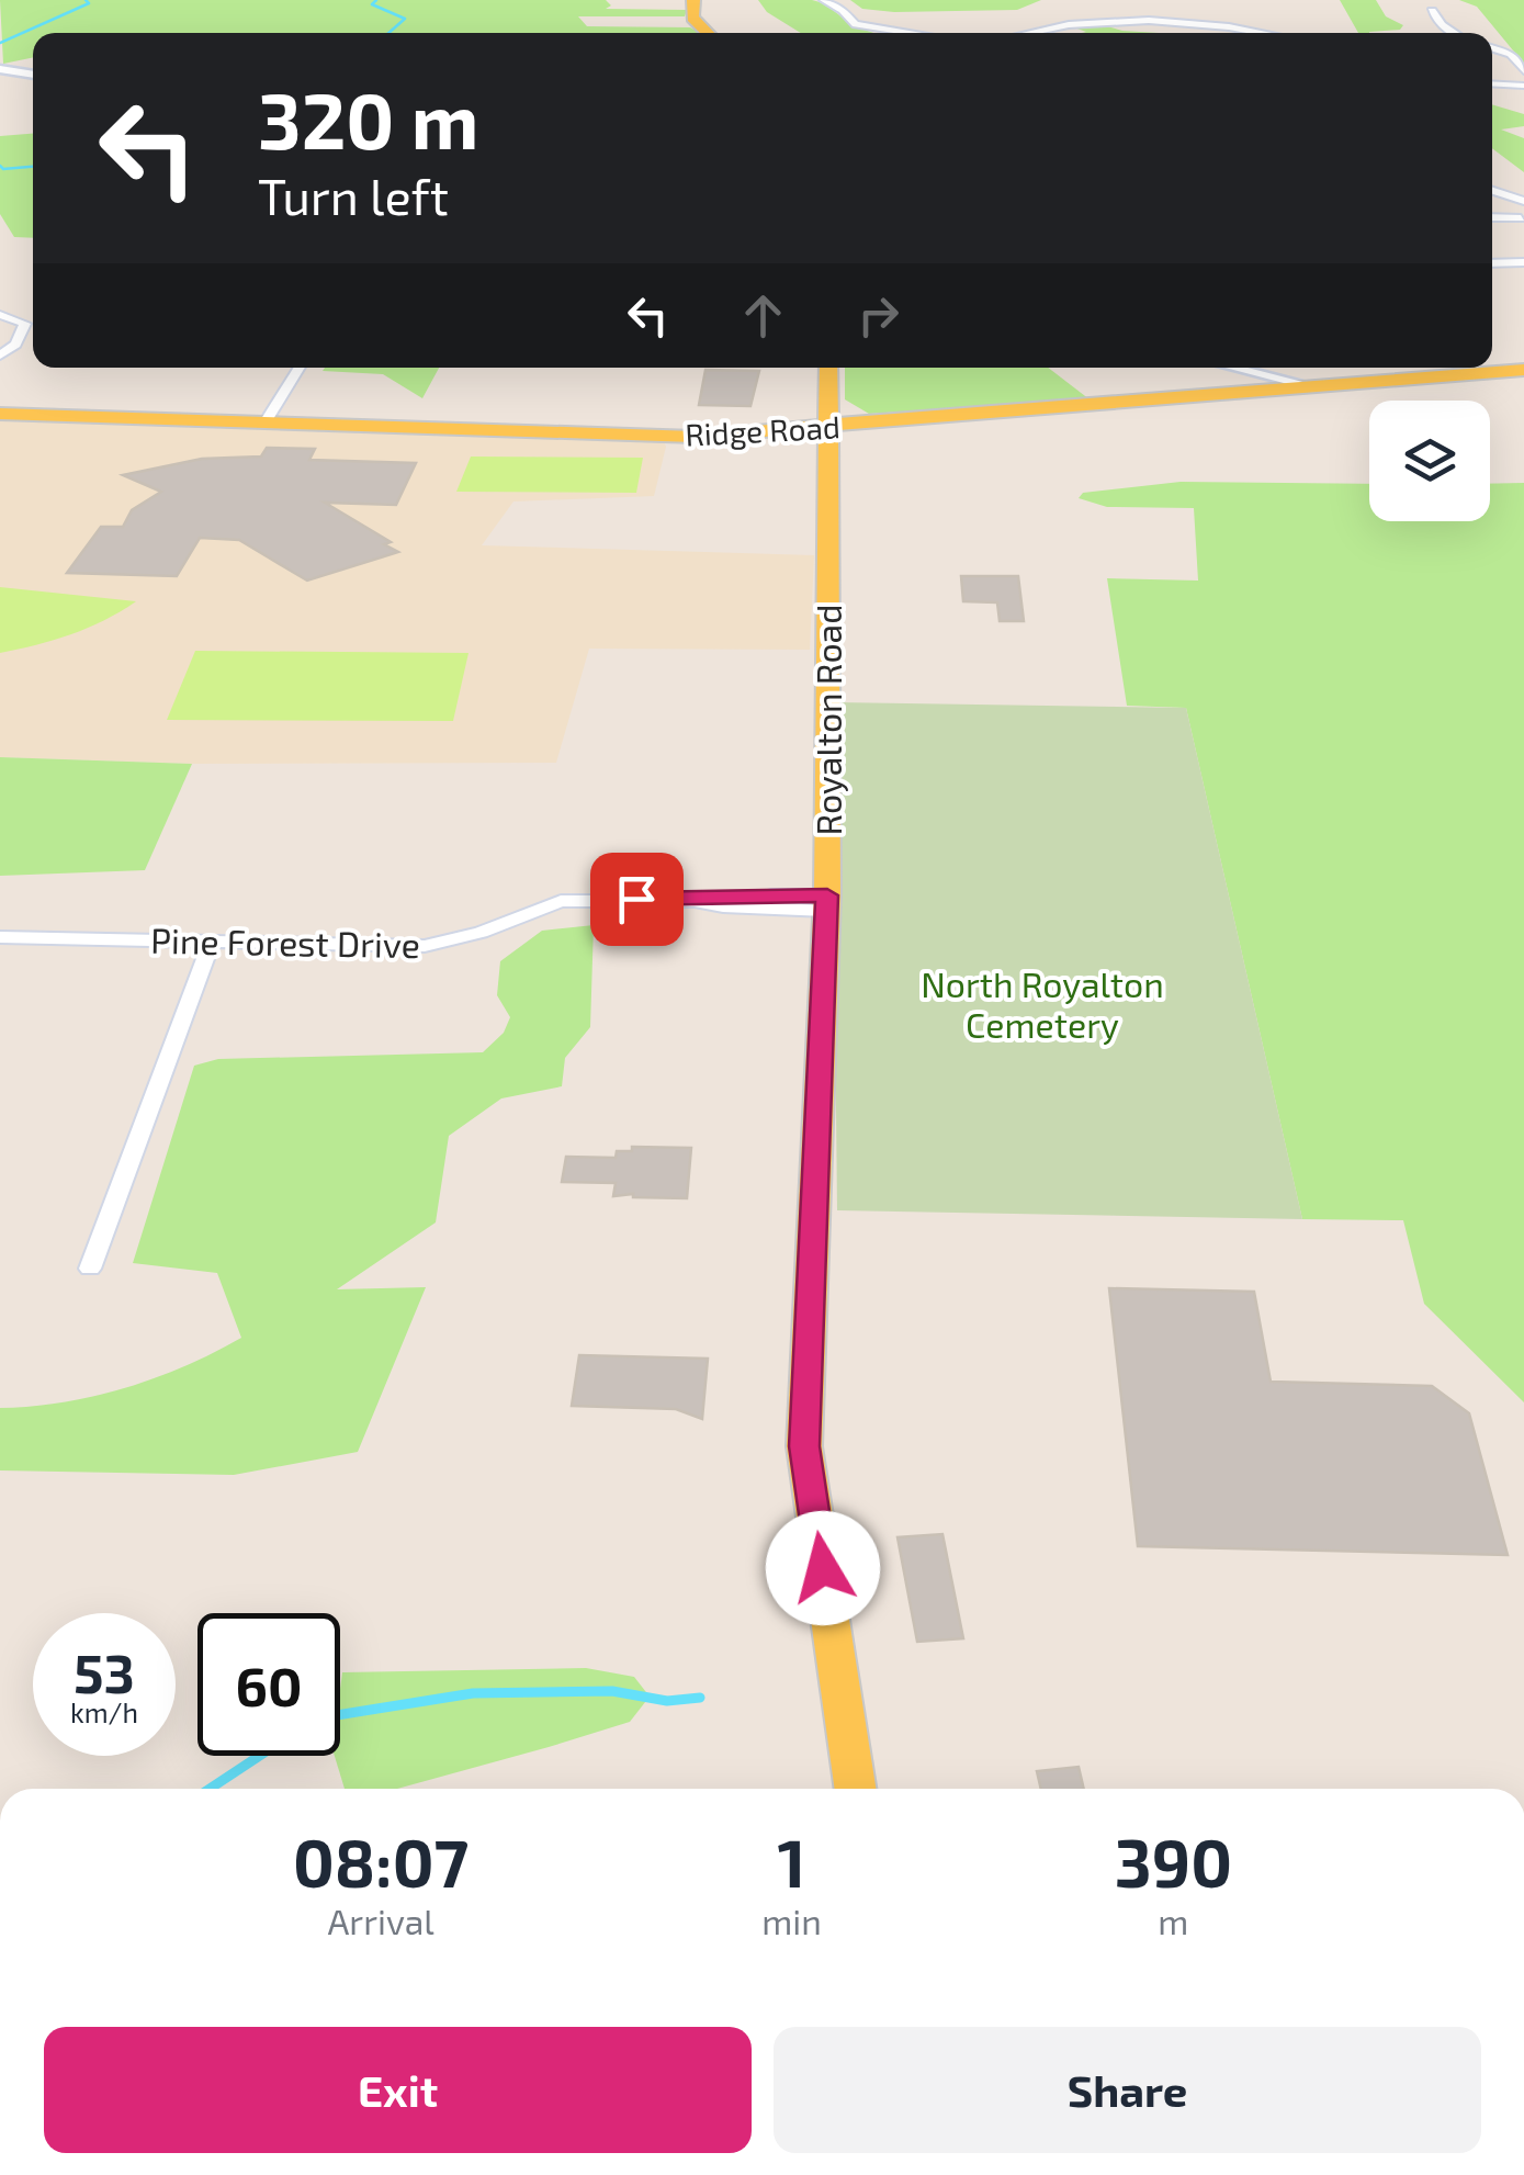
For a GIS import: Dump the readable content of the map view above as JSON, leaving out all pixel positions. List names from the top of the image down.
{
  "streets": {
    "main road": ["Ridge Road", "Royalton Road"],
    "street": ["Pine Forest Drive"]
  },
  "crossings": [
    ["Ridge Road", "Royalton Road"],
    ["Royalton Road", "Pine Forest Drive"]
  ],
  "parks": ["North Royalton Cemetery"],
  "page": {
    "turn": ["320 m", "Turn left"],
    "speed": "53 km/h",
    "limit": "60",
    "eta": [
      "08:07",
      "Arrival",
      "1",
      "min",
      "390",
      "m"
    ],
    "buttons": ["Exit", "Share"]
  }
}
